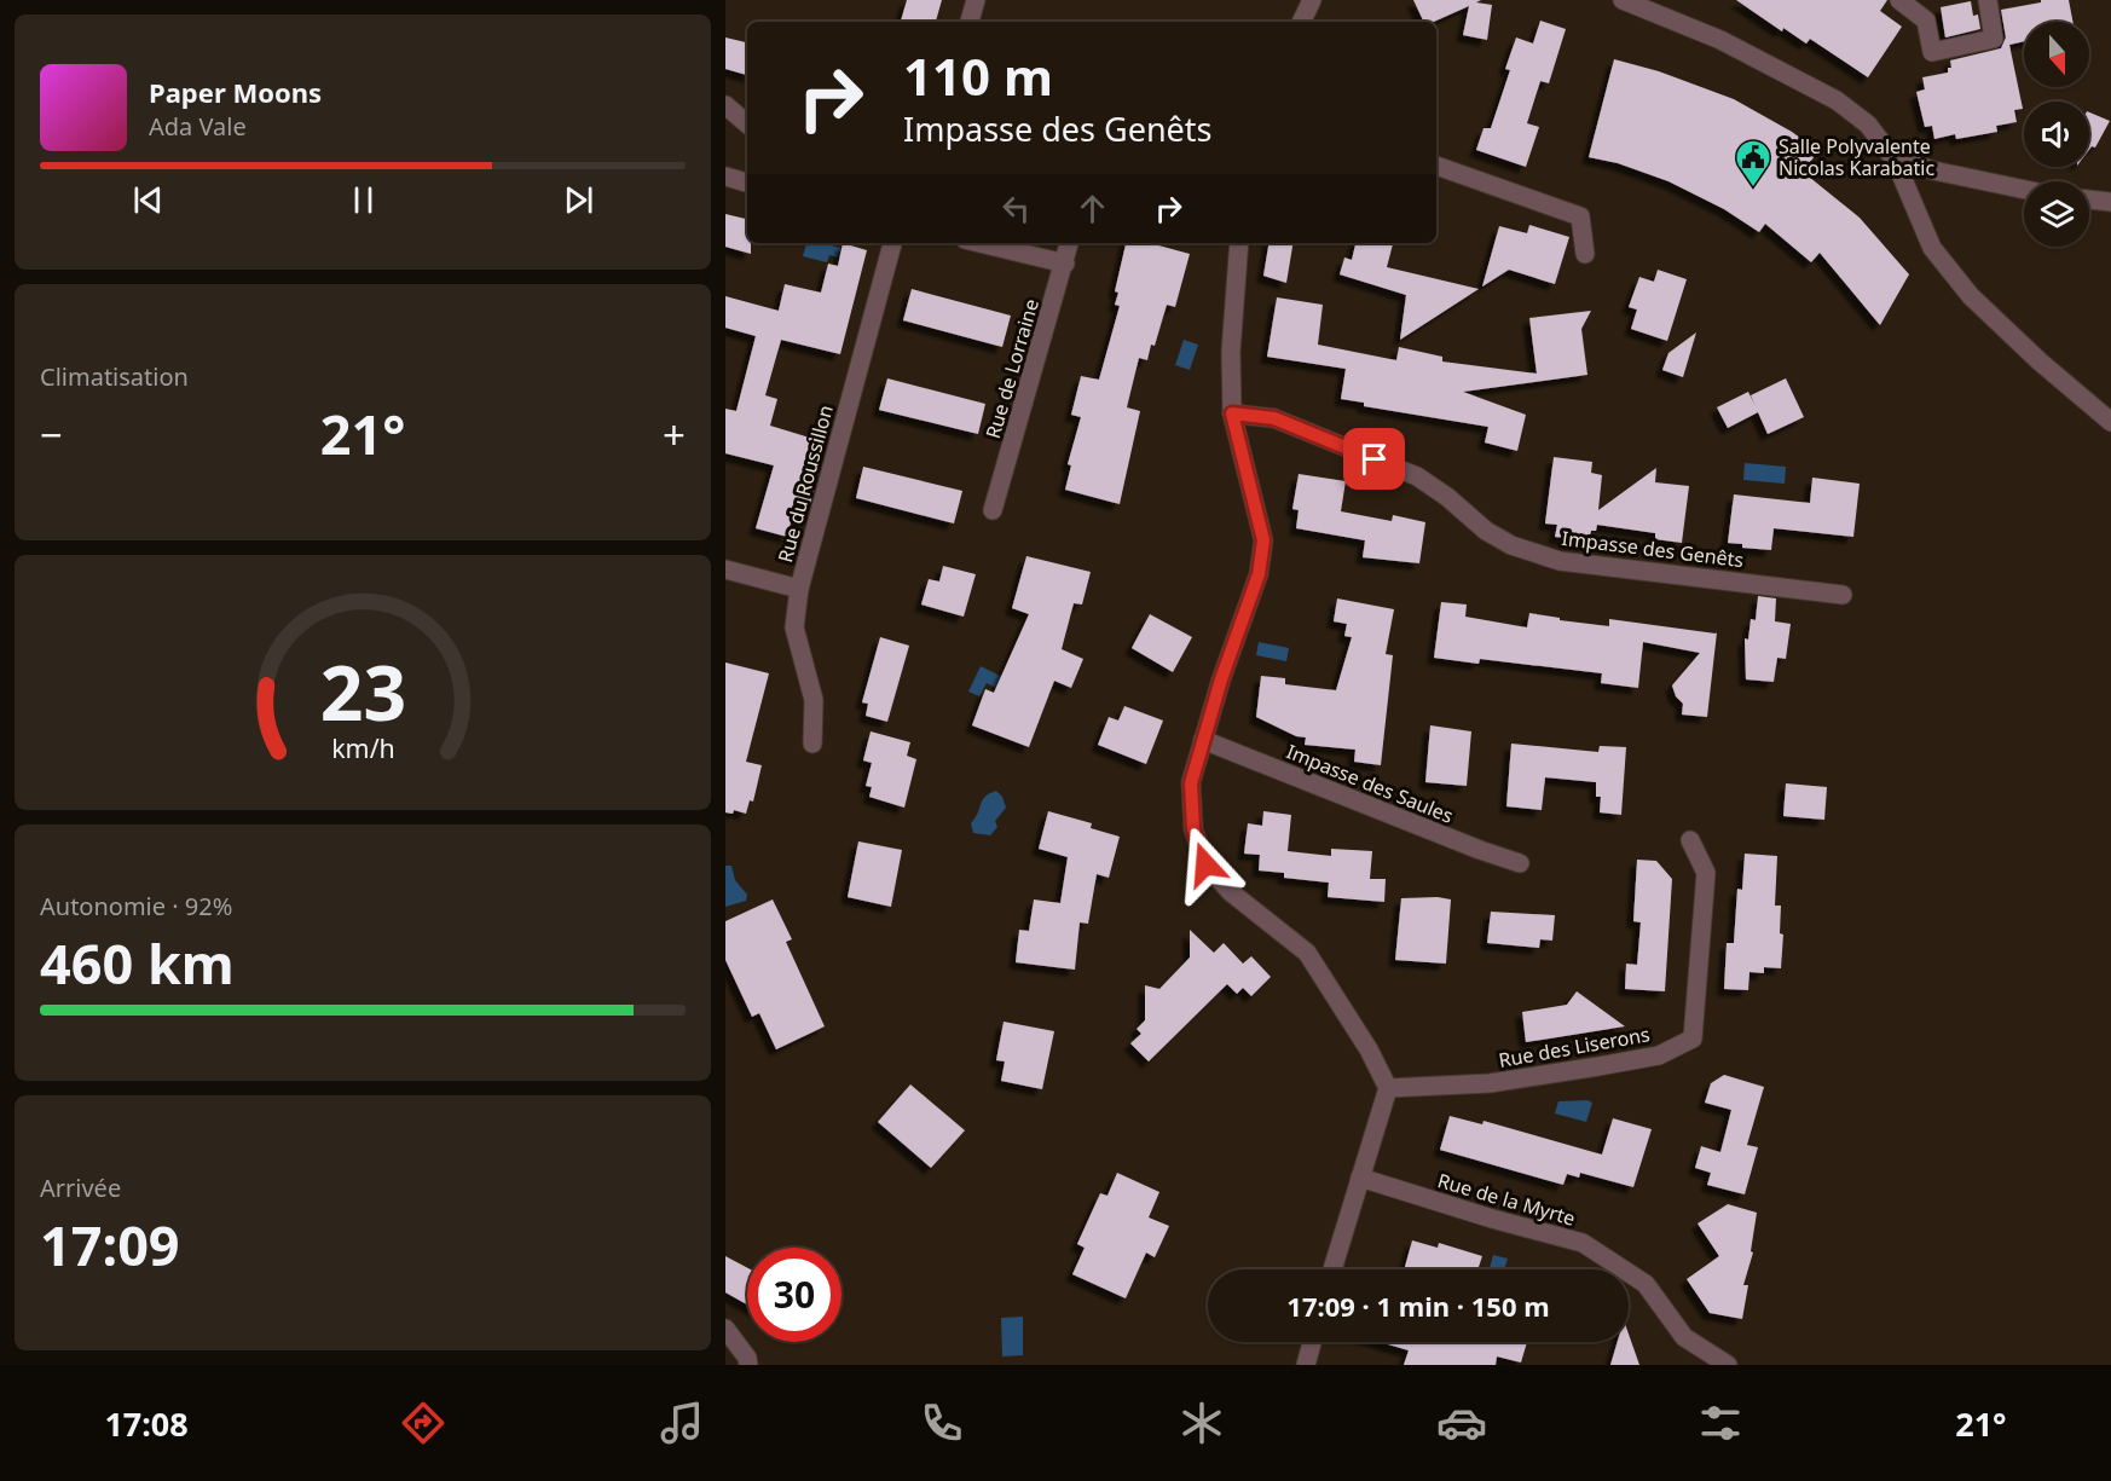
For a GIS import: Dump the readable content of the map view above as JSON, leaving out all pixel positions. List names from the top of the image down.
{
  "streets": {
    "street": [
      "Rue de Lorraine",
      "Rue du Roussillon",
      "Impasse des Genêts",
      "Impasse des Saules",
      "Rue des Liserons",
      "Rue de la Myrte"
    ]
  },
  "places": {
    "public building": ["Salle Polyvalente Nicolas Karabatic"]
  },
  "north": "bottom",
  "page": {
    "turn": ["110 m", "Impasse des Genêts"],
    "song": ["Paper Moons", "Ada Vale"],
    "tile": [
      "Climatisation",
      ["Autonomie · 92%", "460 km"],
      ["Arrivée", "17:09"]
    ],
    "heat": ["−", "21°", "+"],
    "limit": "30",
    "trip": "17:09 · 1 min · 150 m",
    "tabs": ["17:08", "21°"],
    "gauge": ["23", "km/h"]
  }
}
